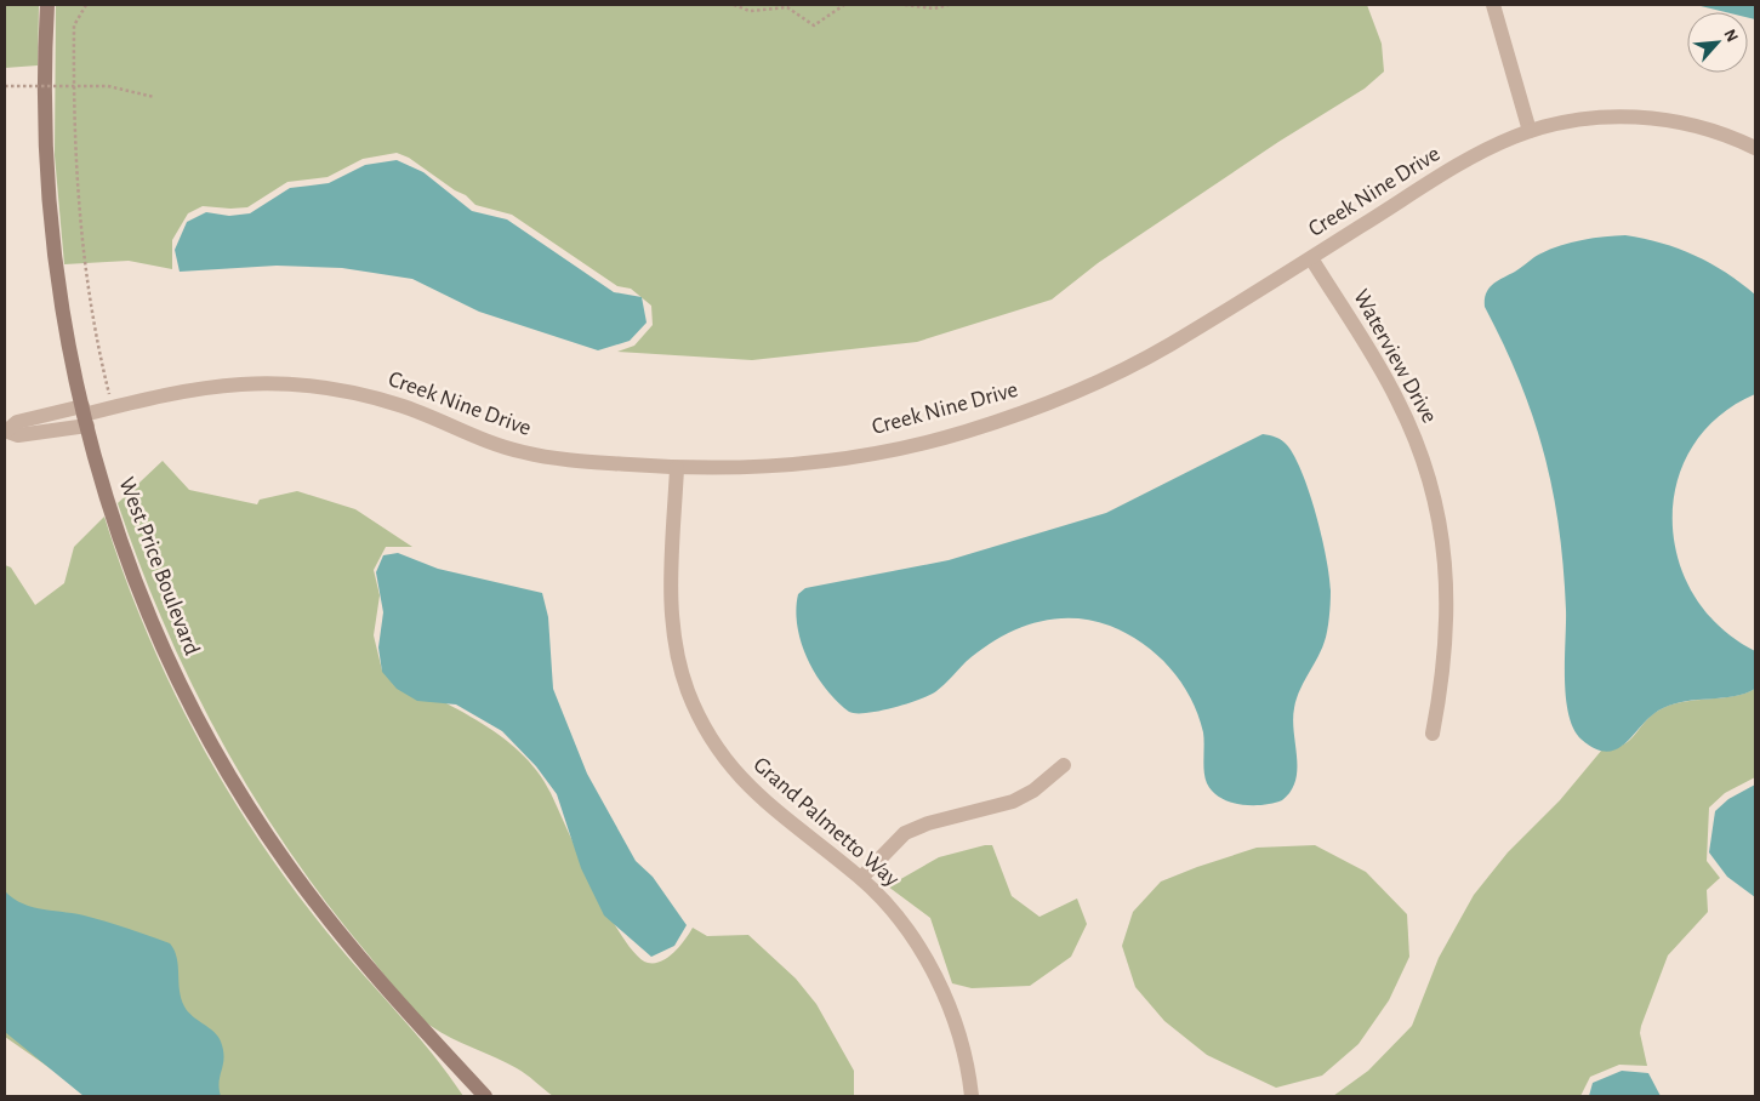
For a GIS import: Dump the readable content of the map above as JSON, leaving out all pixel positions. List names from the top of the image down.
{
  "streets": {
    "street": [
      "Creek Nine Drive",
      "Waterview Drive",
      "West Price Boulevard",
      "Grand Palmetto Way"
    ]
  },
  "crossings": [
    ["Creek Nine Drive", "Waterview Drive"],
    ["Creek Nine Drive", "West Price Boulevard"],
    ["Creek Nine Drive", "Grand Palmetto Way"]
  ],
  "north": "top right"
}
